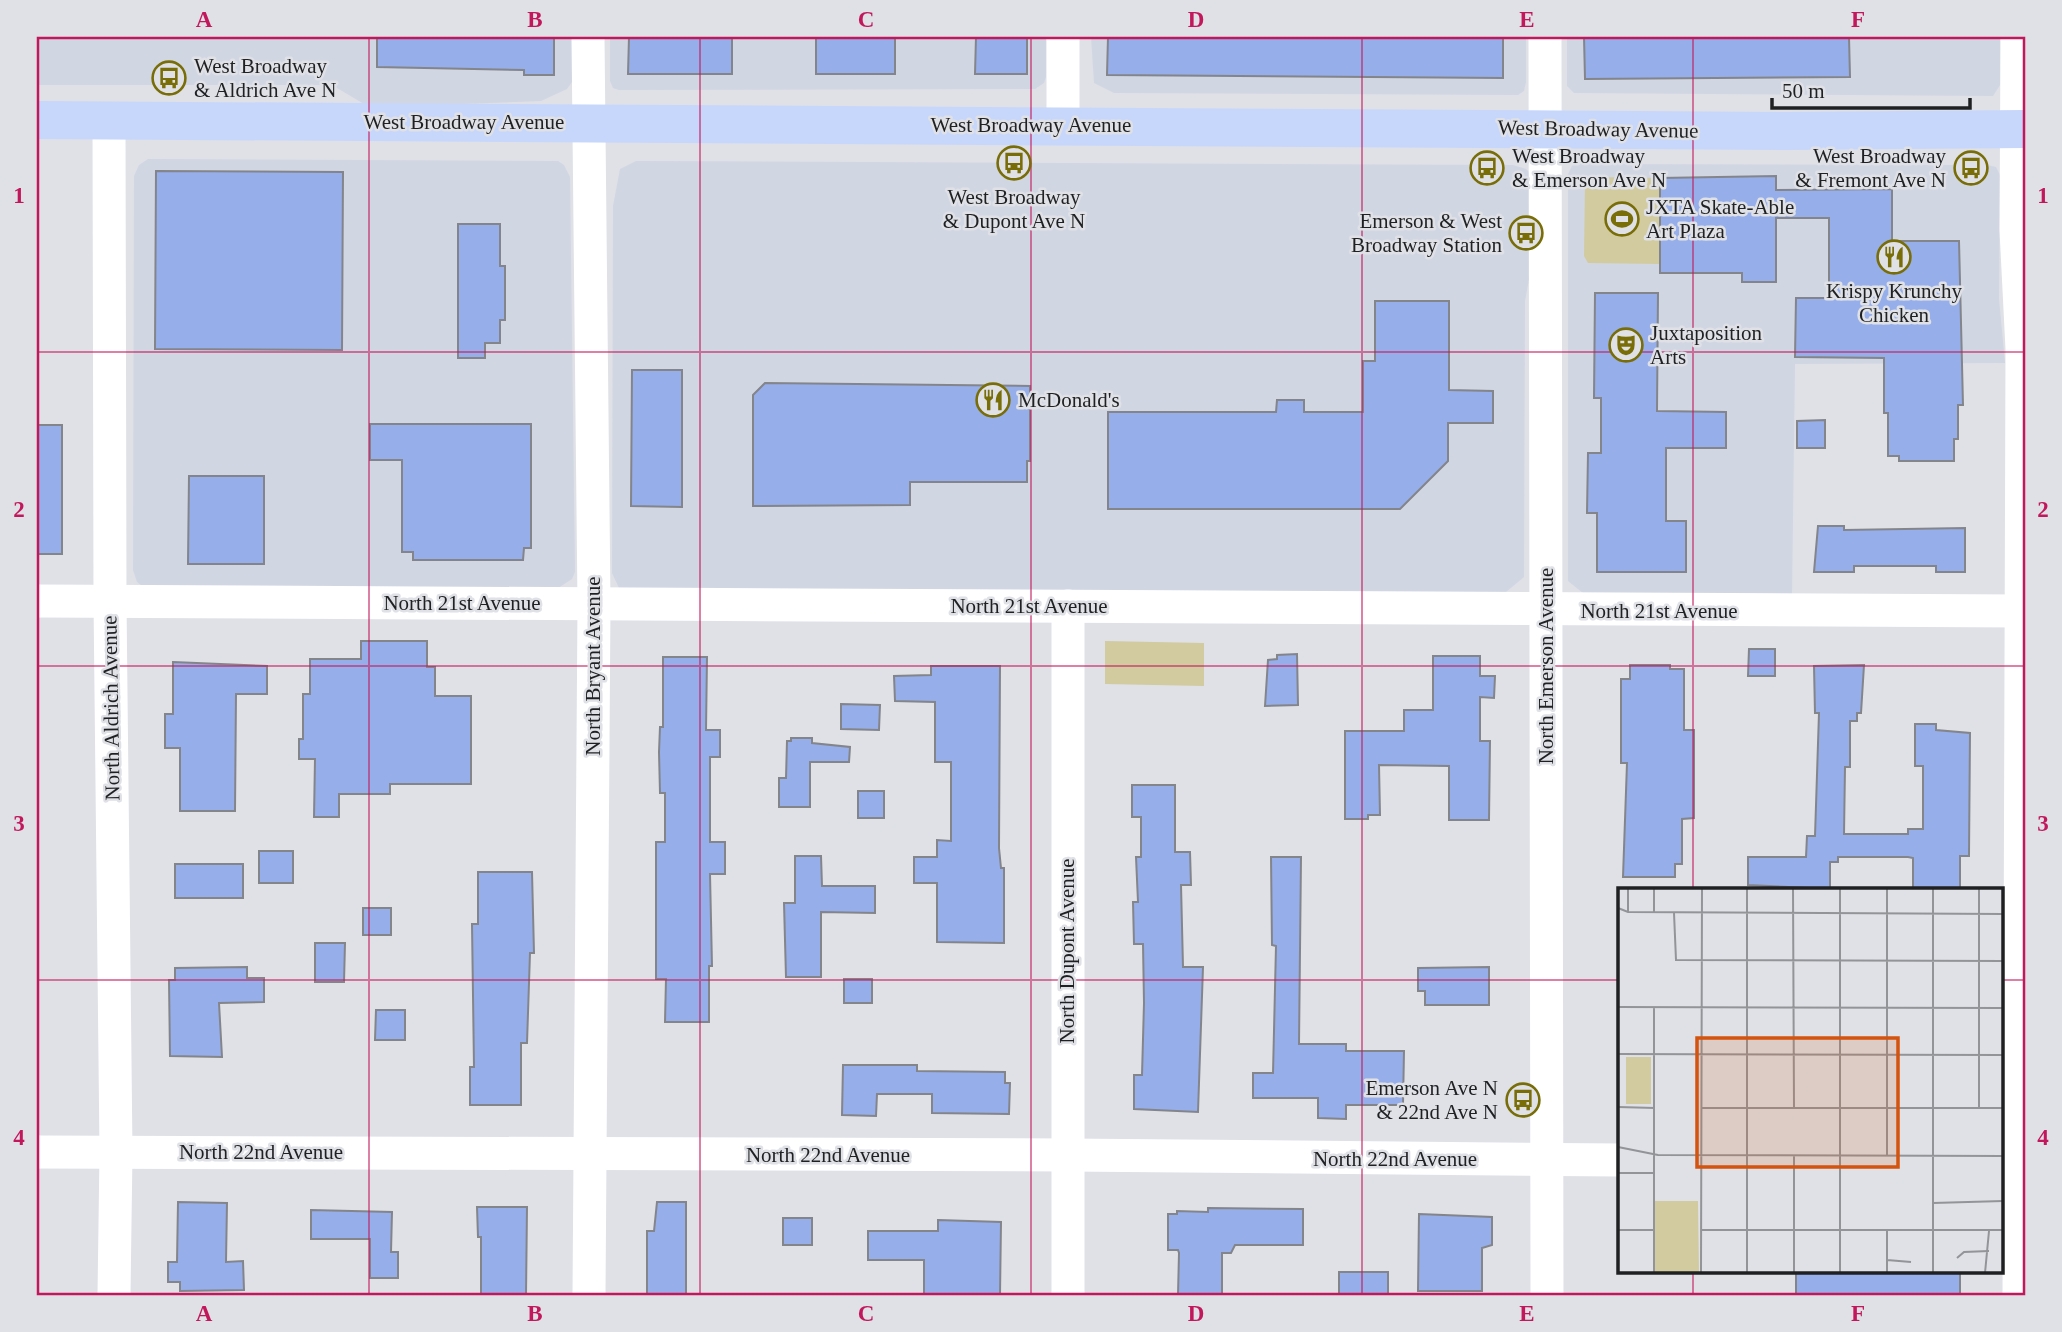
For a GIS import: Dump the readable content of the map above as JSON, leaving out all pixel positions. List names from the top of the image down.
{
  "streets": {
    "main road": ["West Broadway Avenue"],
    "street": [
      "North 21st Avenue",
      "North Bryant Avenue",
      "North Emerson Avenue",
      "North Aldrich Avenue",
      "North Dupont Avenue",
      "North 22nd Avenue"
    ]
  },
  "crossings": [
    ["West Broadway Avenue", "North Bryant Avenue"],
    ["West Broadway Avenue", "North Emerson Avenue"],
    ["West Broadway Avenue", "North Aldrich Avenue"],
    ["North 21st Avenue", "North Bryant Avenue"],
    ["North 21st Avenue", "North Emerson Avenue"],
    ["North 21st Avenue", "North Aldrich Avenue"],
    ["North 21st Avenue", "North Dupont Avenue"],
    ["North Bryant Avenue", "North 22nd Avenue"],
    ["North Emerson Avenue", "North 22nd Avenue"],
    ["North Aldrich Avenue", "North 22nd Avenue"],
    ["North Dupont Avenue", "North 22nd Avenue"]
  ],
  "places": {
    "bus stop": [
      "West Broadway & Aldrich Ave N",
      "West Broadway & Dupont Ave N",
      "West Broadway & Emerson Ave N",
      "West Broadway & Fremont Ave N",
      "Emerson & West Broadway Station",
      "Emerson Ave N & 22nd Ave N"
    ],
    "sports": ["JXTA Skate-Able Art Plaza"],
    "restaurant": ["Krispy Krunchy Chicken", "McDonald's"],
    "theatre": ["Juxtaposition Arts"]
  },
  "scale_bar": "50 m",
  "grid": {
    "columns": [
      "A",
      "B",
      "C",
      "D",
      "E",
      "F"
    ],
    "rows": [
      "1",
      "2",
      "3",
      "4"
    ]
  }
}
